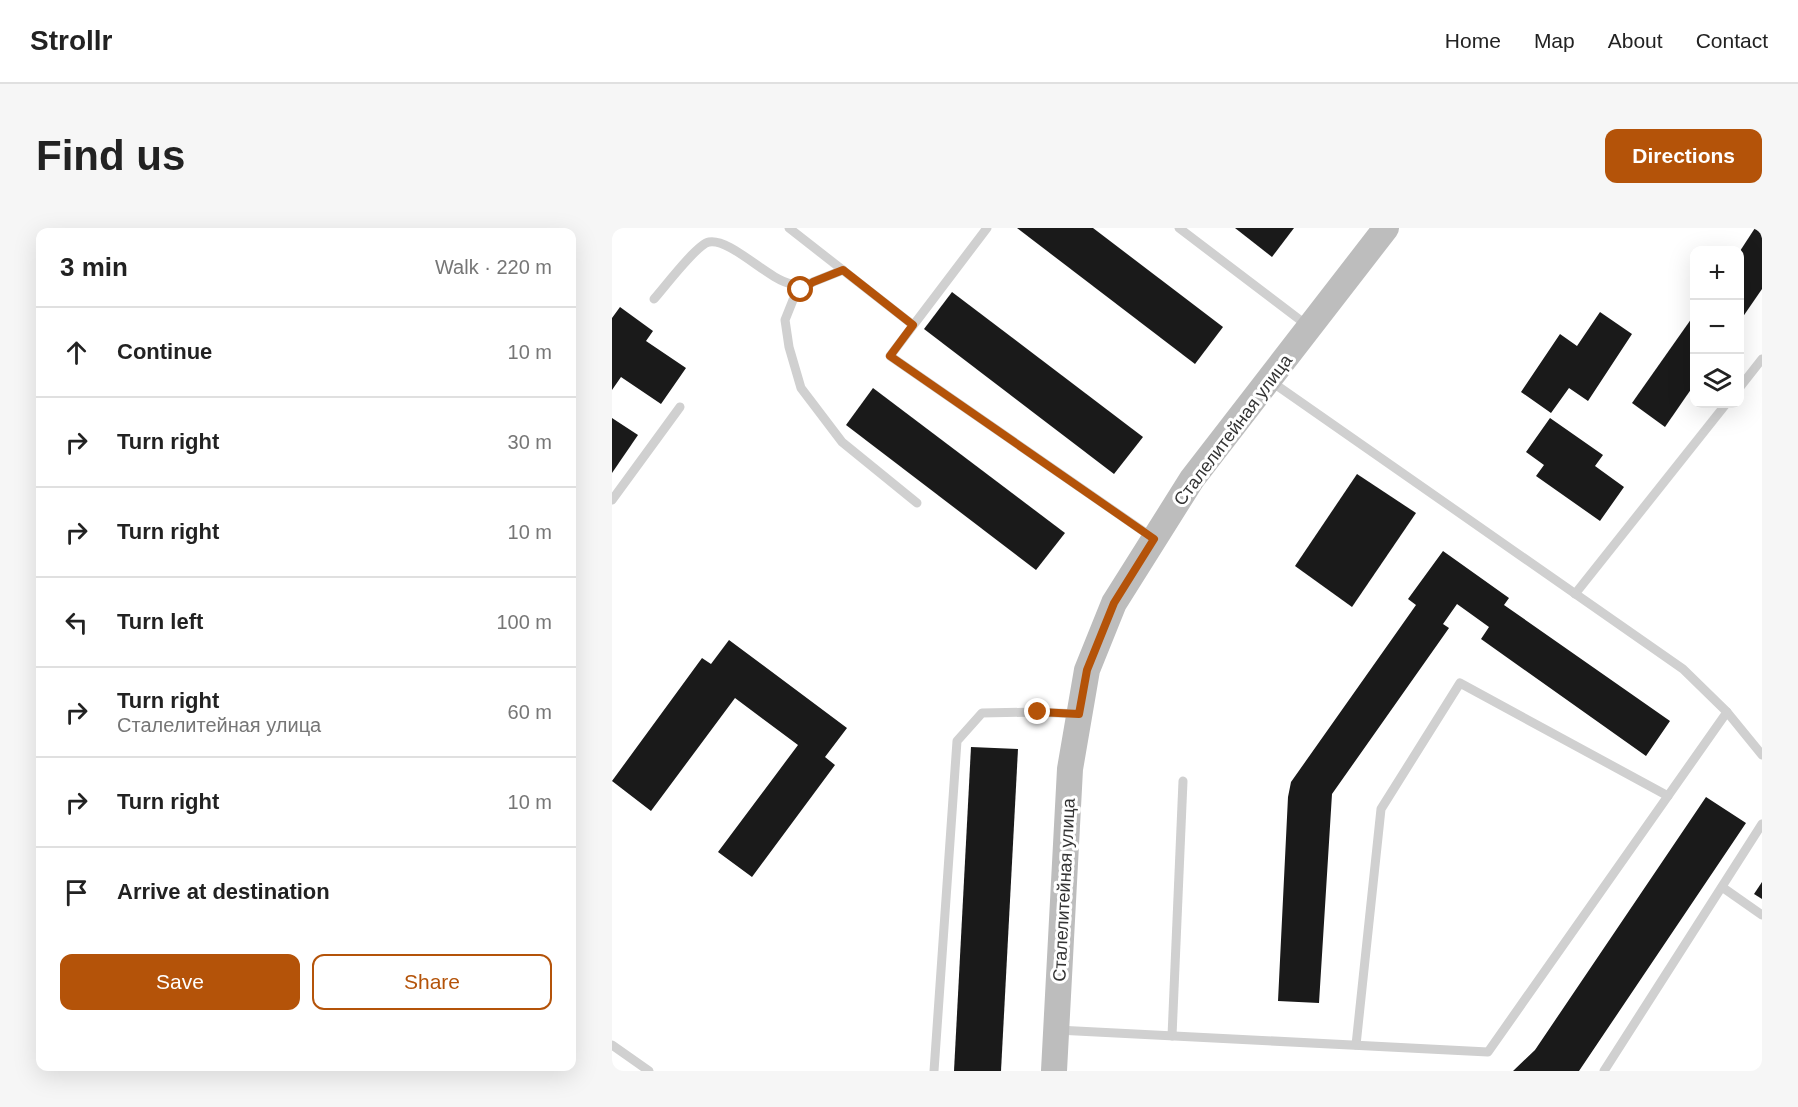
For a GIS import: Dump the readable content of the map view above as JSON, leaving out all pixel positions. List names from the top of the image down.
{
  "streets": {
    "street": ["Сталелитейная улица"]
  },
  "page": {
    "header": "Strollr",
    "nav": [
      "Home",
      "Map",
      "About",
      "Contact"
    ],
    "buttons": [
      "Directions",
      ["Save", "Share"]
    ],
    "title": "Find us",
    "heading": ["3 min", "Walk · 220 m"],
    "map_buttons": ["+", "−"],
    "list": [
      ["Continue", "10 m"],
      ["Turn right", "30 m"],
      ["Turn right", "10 m"],
      ["Turn left", "100 m"],
      ["Turn right", "Сталелитейная улица", "60 m"],
      ["Turn right", "10 m"],
      "Arrive at destination"
    ]
  }
}
